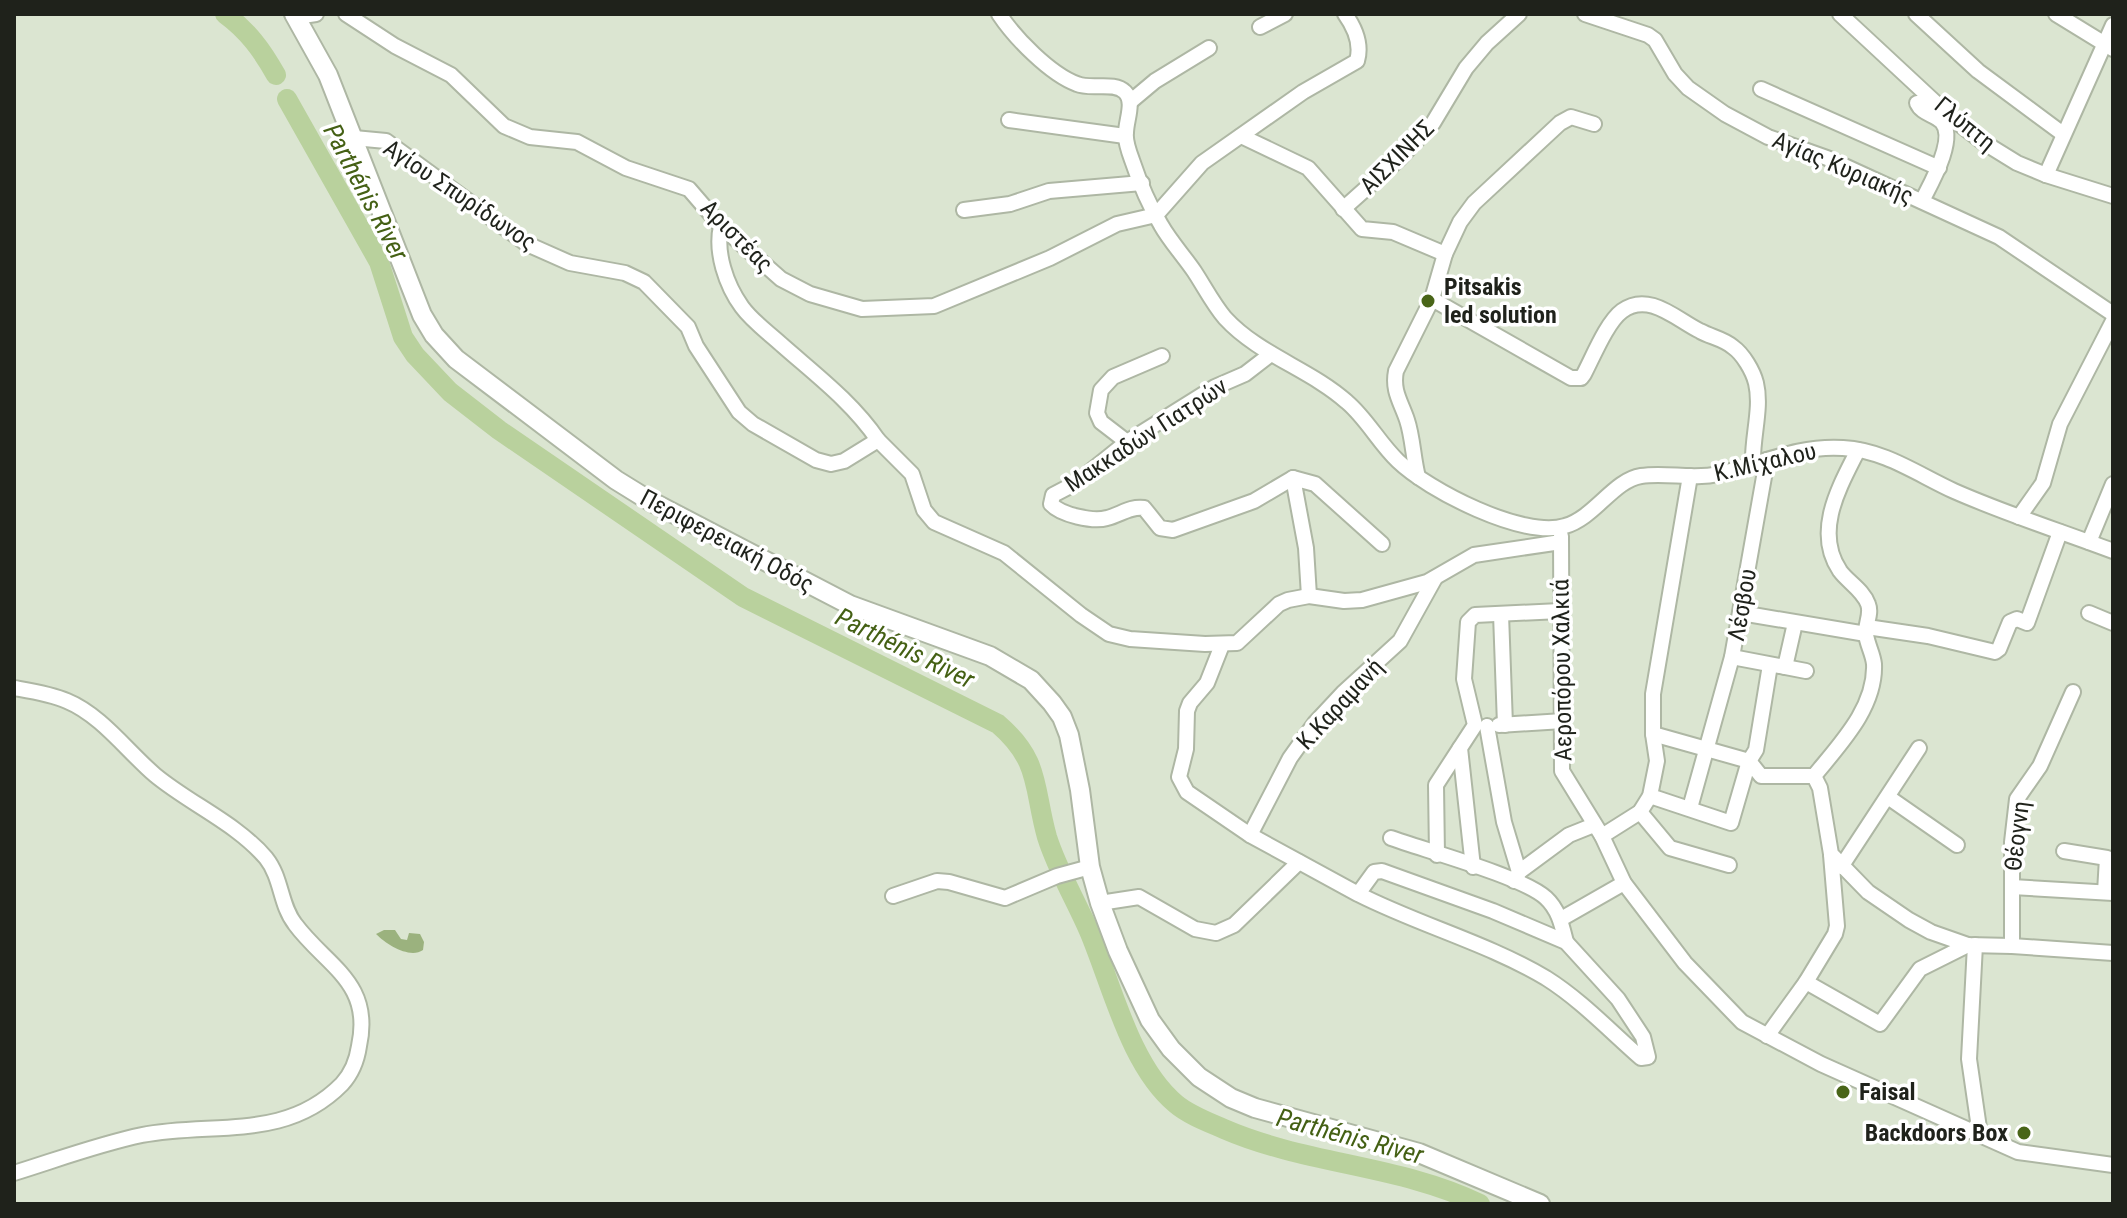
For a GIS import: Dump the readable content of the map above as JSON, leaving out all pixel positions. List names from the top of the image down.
{
  "streets": {
    "main road": ["Περιφερειακή Οδός"],
    "street": [
      "Γλύπτη",
      "ΑΙΣΧΙΝΗΣ",
      "Αγίας Κυριακής",
      "Αγίου Σπυρίδωνος",
      "Αριστέας",
      "Μακκαδών Γιατρών",
      "Κ.Μίχαλου",
      "Λέσβου",
      "Αεροπόρου Χαλκιά",
      "Κ.Καραμανή",
      "Θέογνη"
    ]
  },
  "crossings": [
    ["Αγίου Σπυρίδωνος", "Περιφερειακή Οδός"],
    ["Κ.Μίχαλου", "Λέσβου"],
    ["Κ.Μίχαλου", "Αεροπόρου Χαλκιά"]
  ],
  "water": ["Parthénis River"],
  "places": ["Pitsakis led solution", "Faisal", "Backdoors Box"]
}
